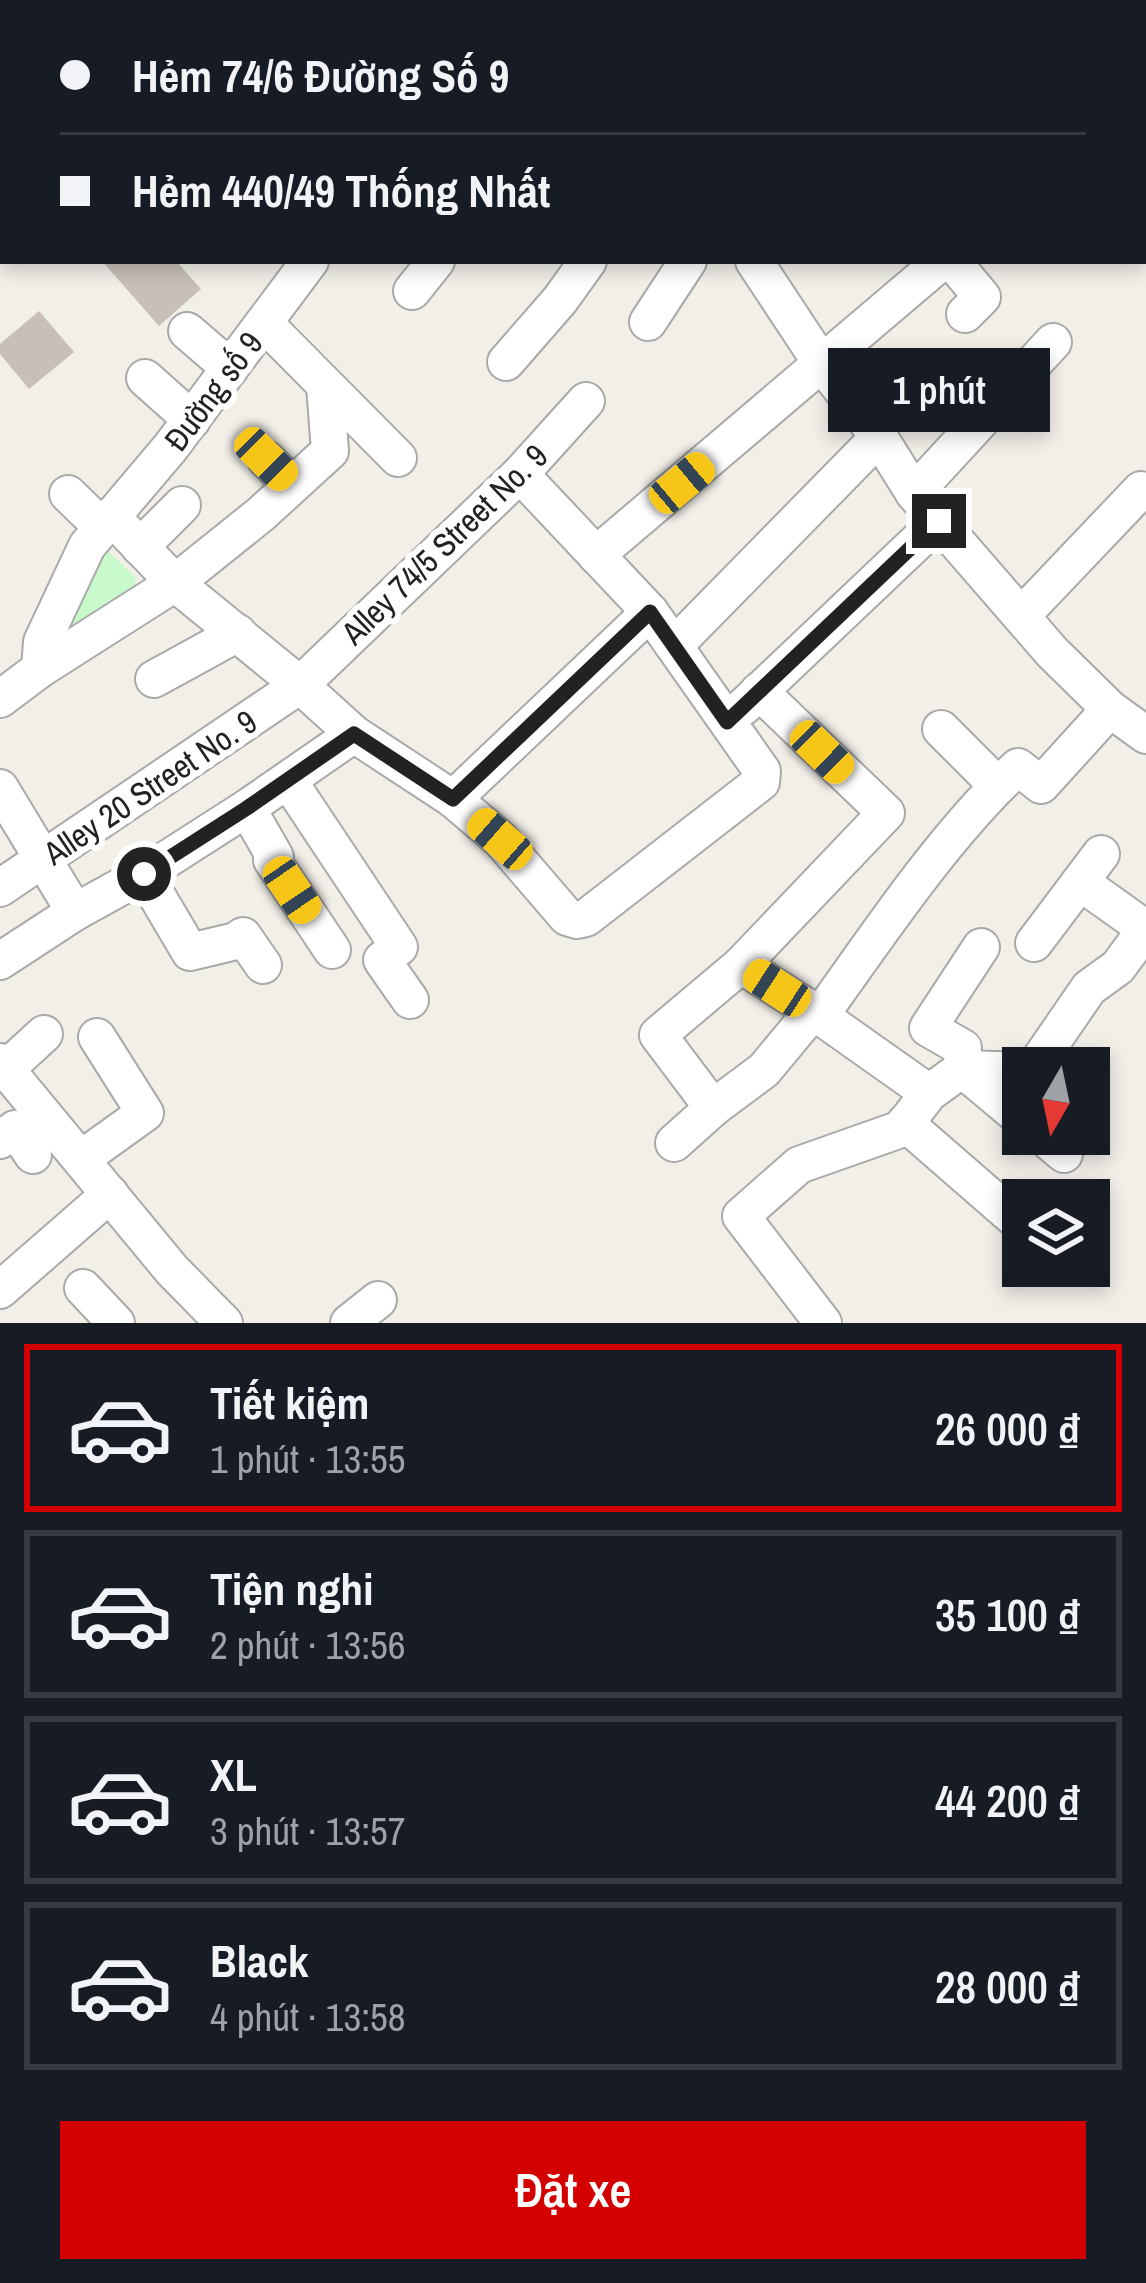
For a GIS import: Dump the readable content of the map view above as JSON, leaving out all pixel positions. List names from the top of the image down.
{
  "streets": {
    "street": ["Đường số 9", "Alley 74/5 Street No. 9", "Alley 20 Street No. 9"]
  },
  "crossings": [
    ["Alley 74/5 Street No. 9", "Alley 20 Street No. 9"]
  ],
  "north": "bottom",
  "page": {
    "banner": ["Hẻm 74/6 Đường Số 9", "Hẻm 440/49 Thống Nhất"],
    "bubble": "1 phút",
    "list": [
      {
        "name": "Tiết kiệm",
        "note": "1 phút · 13:55",
        "value": "26 000 ₫"
      },
      {
        "name": "Tiện nghi",
        "note": "2 phút · 13:56",
        "value": "35 100 ₫"
      },
      {
        "name": "XL",
        "note": "3 phút · 13:57",
        "value": "44 200 ₫"
      },
      {
        "name": "Black",
        "note": "4 phút · 13:58",
        "value": "28 000 ₫"
      }
    ],
    "buttons": "Đặt xe"
  }
}
